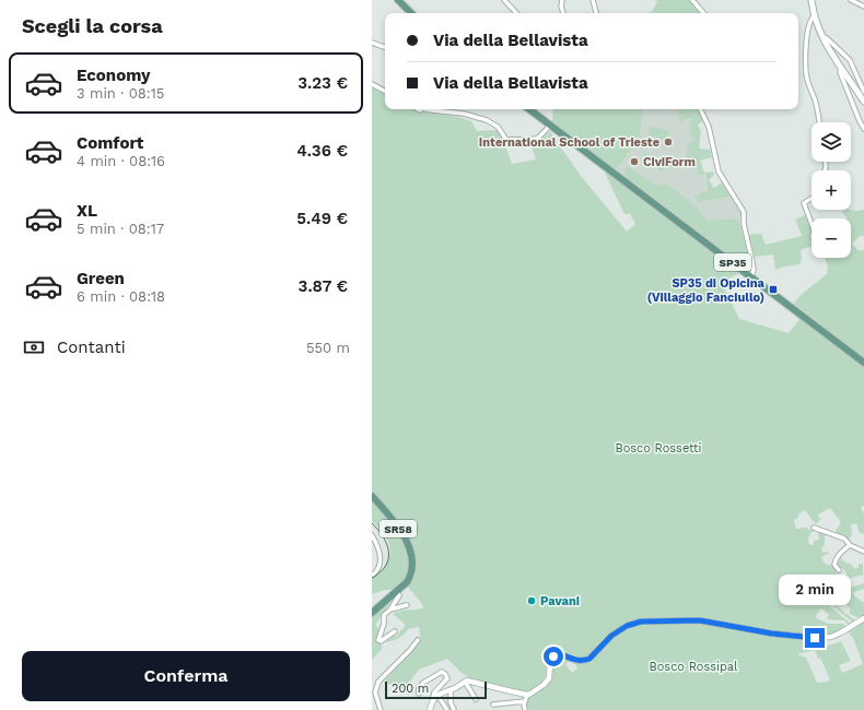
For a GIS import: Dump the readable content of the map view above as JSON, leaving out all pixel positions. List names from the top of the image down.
{
  "streets": {
    "main road": ["SP35", "SR58"]
  },
  "parks": ["Bosco Rossetti", "Bosco Rossipal"],
  "places": {
    "other": ["International School of Trieste", "CiviForm", "Pavani"],
    "transit": ["SP35 di Opicina (Villaggio Fanciullo)"]
  },
  "scale_bar": "200 m",
  "page": {
    "heading": "Scegli la corsa",
    "banner": ["Via della Bellavista", "Via della Bellavista"],
    "list": [
      {
        "name": "Economy",
        "note": "3 min · 08:15",
        "value": "3.23 €"
      },
      {
        "name": "Comfort",
        "note": "4 min · 08:16",
        "value": "4.36 €"
      },
      {
        "name": "XL",
        "note": "5 min · 08:17",
        "value": "5.49 €"
      },
      {
        "name": "Green",
        "note": "6 min · 08:18",
        "value": "3.87 €"
      }
    ],
    "map_buttons": ["+", "−"],
    "pay": ["Contanti", "550 m"],
    "bubble": "2 min",
    "buttons": "Conferma",
    "scale": "200 m"
  }
}
